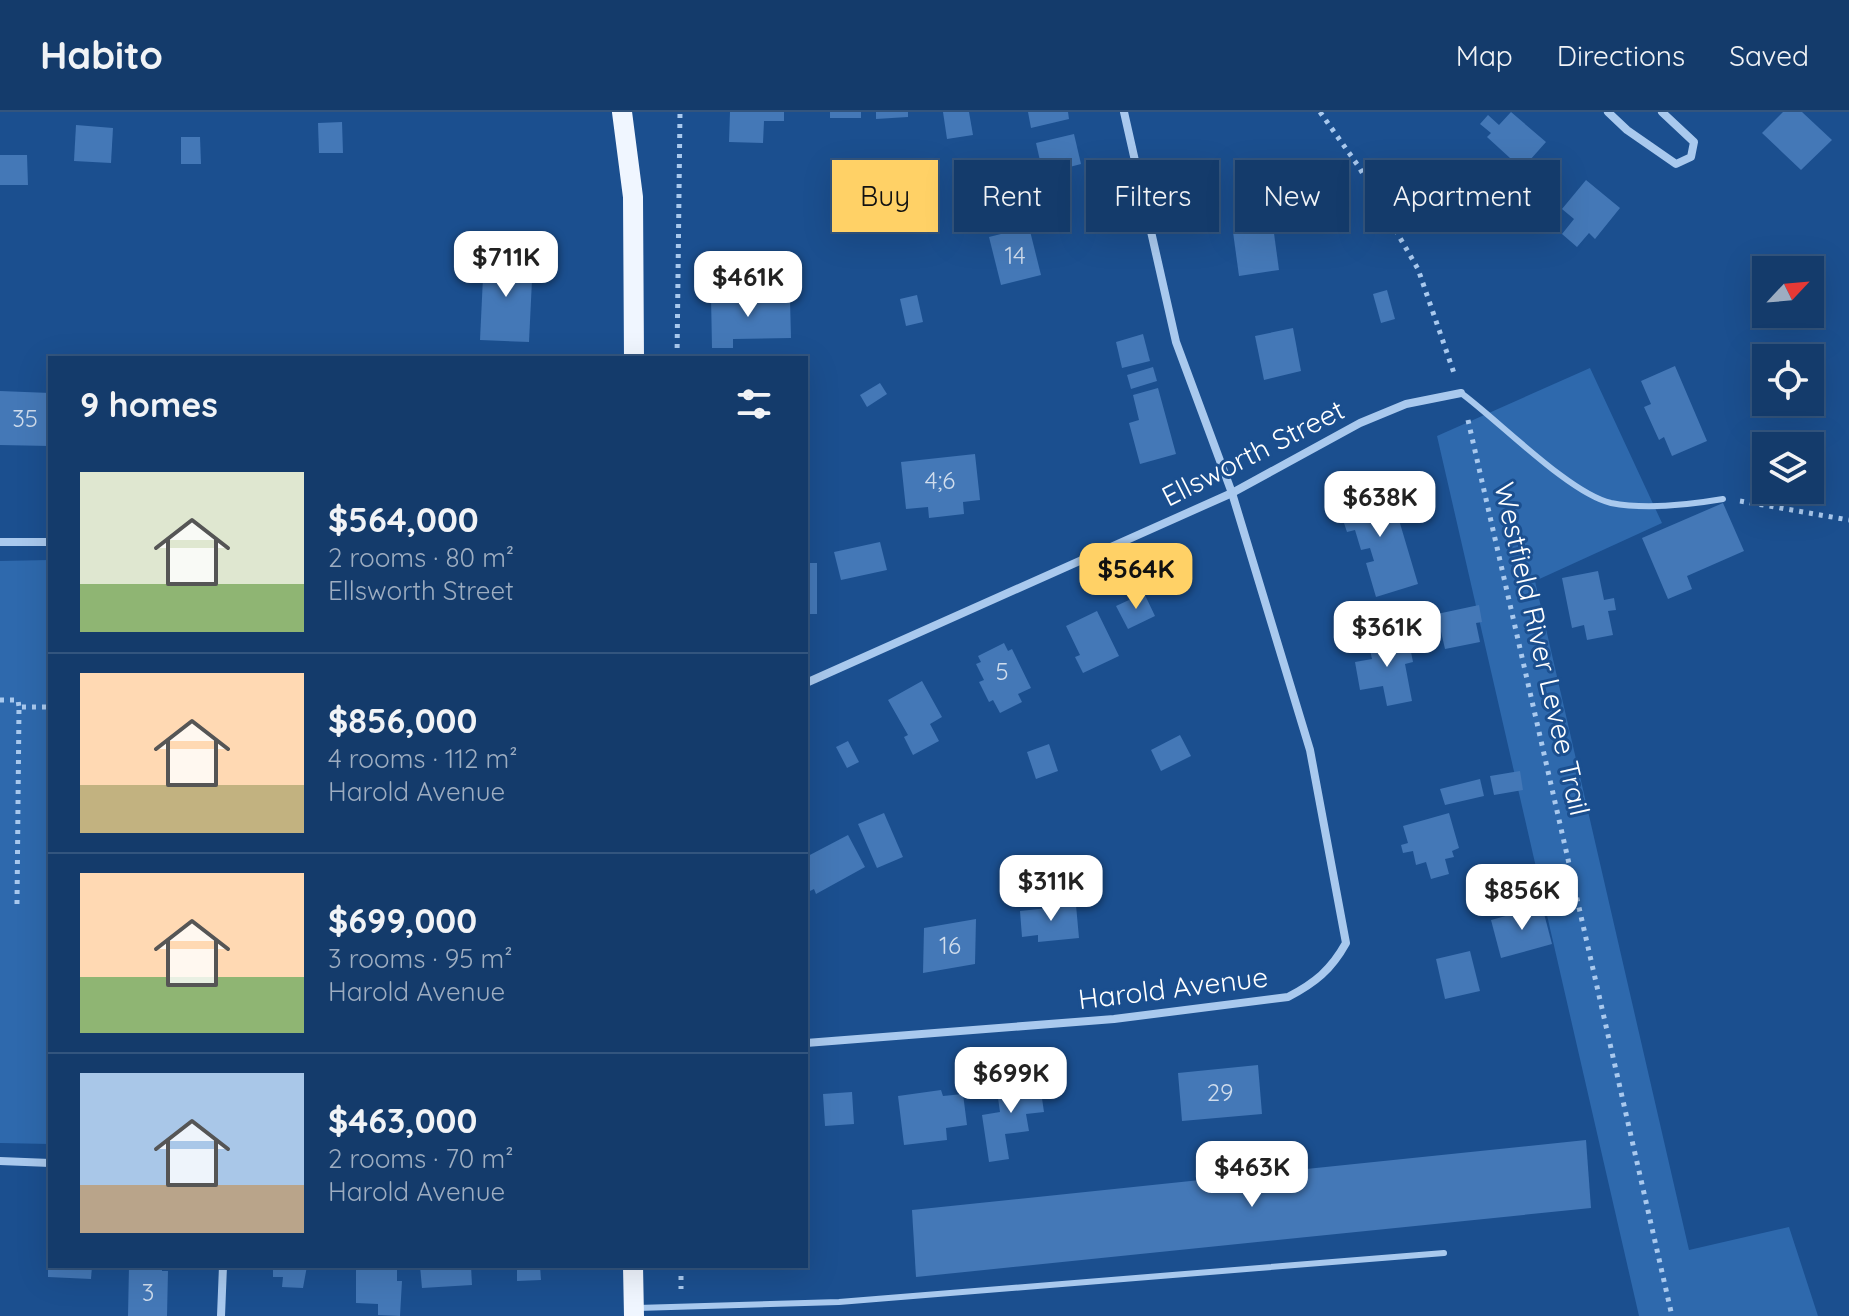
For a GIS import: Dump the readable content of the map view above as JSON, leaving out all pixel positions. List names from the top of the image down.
{
  "streets": {
    "street": ["Ellsworth Street", "Harold Avenue"],
    "path": ["Westfield River Levee Trail"]
  },
  "crossings": [
    ["Ellsworth Street", "Westfield River Levee Trail"],
    ["Ellsworth Street", "Harold Avenue"]
  ],
  "house_numbers": [
    "14",
    "35",
    "4;6",
    "5",
    "16",
    "29",
    "3"
  ],
  "north": "top right",
  "page": {
    "header": "Habito",
    "nav": ["Map", "Directions", "Saved"],
    "chip": [
      "Buy",
      "Rent",
      "Filters",
      "New",
      "Apartment"
    ],
    "price": [
      "$711K",
      "$461K",
      "$638K",
      "$564K",
      "$361K",
      "$311K",
      "$856K",
      "$699K",
      "$463K"
    ],
    "heading": "9 homes",
    "list": [
      {
        "name": "$564,000",
        "note": "2 rooms · 80 m² · Ellsworth Street"
      },
      {
        "name": "$856,000",
        "note": "4 rooms · 112 m² · Harold Avenue"
      },
      {
        "name": "$699,000",
        "note": "3 rooms · 95 m² · Harold Avenue"
      },
      {
        "name": "$463,000",
        "note": "2 rooms · 70 m² · Harold Avenue"
      }
    ]
  }
}
